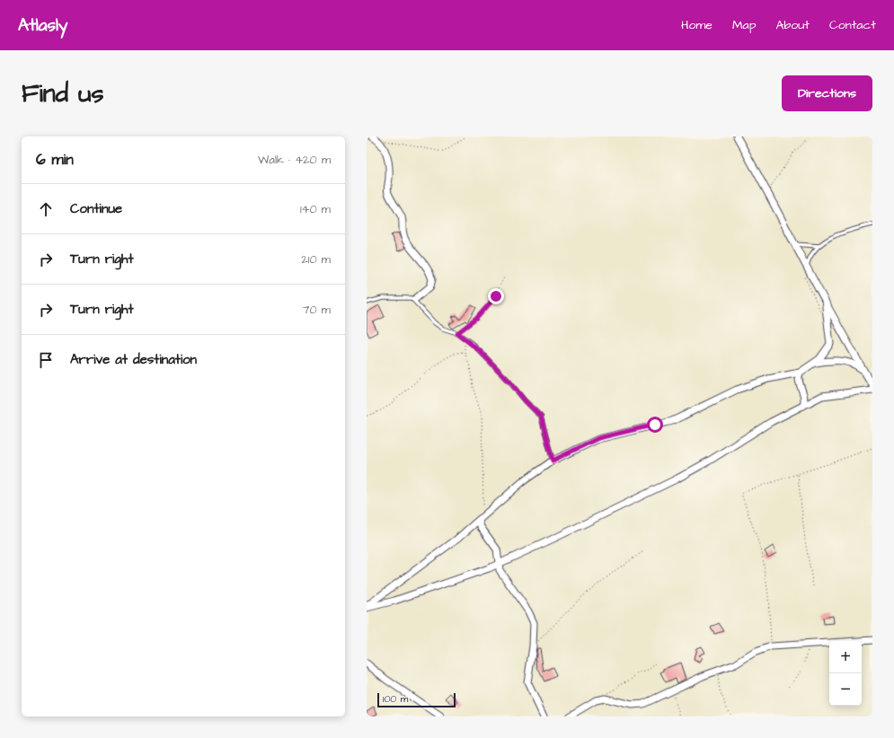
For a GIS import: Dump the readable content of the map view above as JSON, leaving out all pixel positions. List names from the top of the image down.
{
  "scale_bar": "100 m",
  "page": {
    "header": "Atlasly",
    "nav": [
      "Home",
      "Map",
      "About",
      "Contact"
    ],
    "buttons": "Directions",
    "title": "Find us",
    "heading": ["6 min", "Walk · 420 m"],
    "list": [
      ["Continue", "140 m"],
      ["Turn right", "210 m"],
      ["Turn right", "70 m"],
      "Arrive at destination"
    ],
    "map_buttons": ["+", "−"],
    "scale": "100 m"
  }
}
